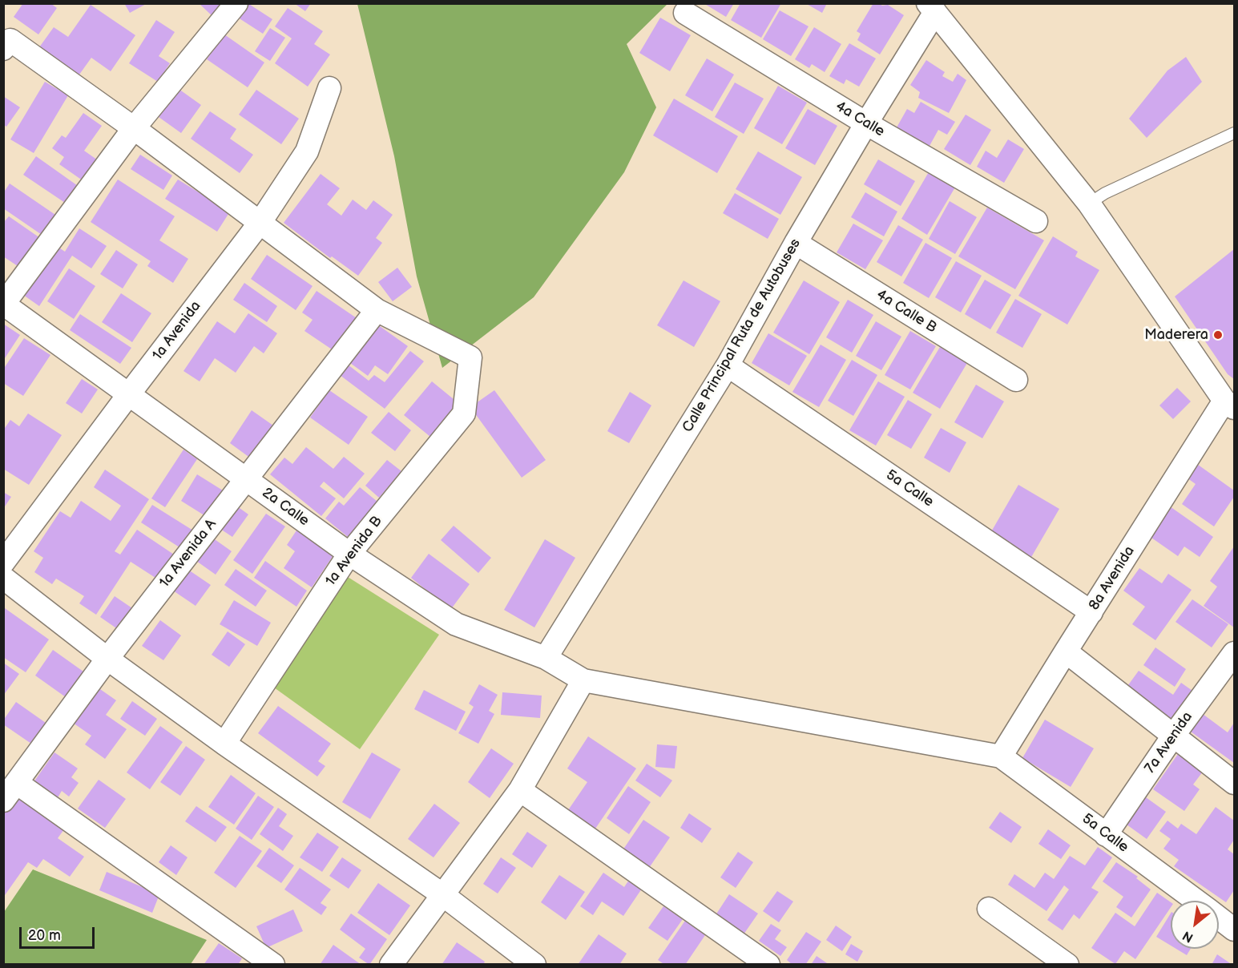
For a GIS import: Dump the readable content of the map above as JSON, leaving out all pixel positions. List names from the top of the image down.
{
  "streets": {
    "street": [
      "4a Calle",
      "4a Calle B",
      "1a Avenida",
      "Calle Principal Ruta de Autobuses",
      "5a Calle",
      "2a Calle",
      "1a Avenida B",
      "1a Avenida A",
      "8a Avenida",
      "7a Avenida"
    ]
  },
  "crossings": [
    ["4a Calle", "Calle Principal Ruta de Autobuses"],
    ["4a Calle B", "Calle Principal Ruta de Autobuses"],
    ["1a Avenida", "2a Calle"],
    ["Calle Principal Ruta de Autobuses", "5a Calle"],
    ["Calle Principal Ruta de Autobuses", "2a Calle"],
    ["5a Calle", "8a Avenida"],
    ["5a Calle", "7a Avenida"],
    ["2a Calle", "1a Avenida B"],
    ["2a Calle", "1a Avenida A"],
    ["1a Avenida B", "1a Avenida A"]
  ],
  "places": ["Maderera"],
  "scale_bar": "20 m",
  "north": "bottom left"
}
